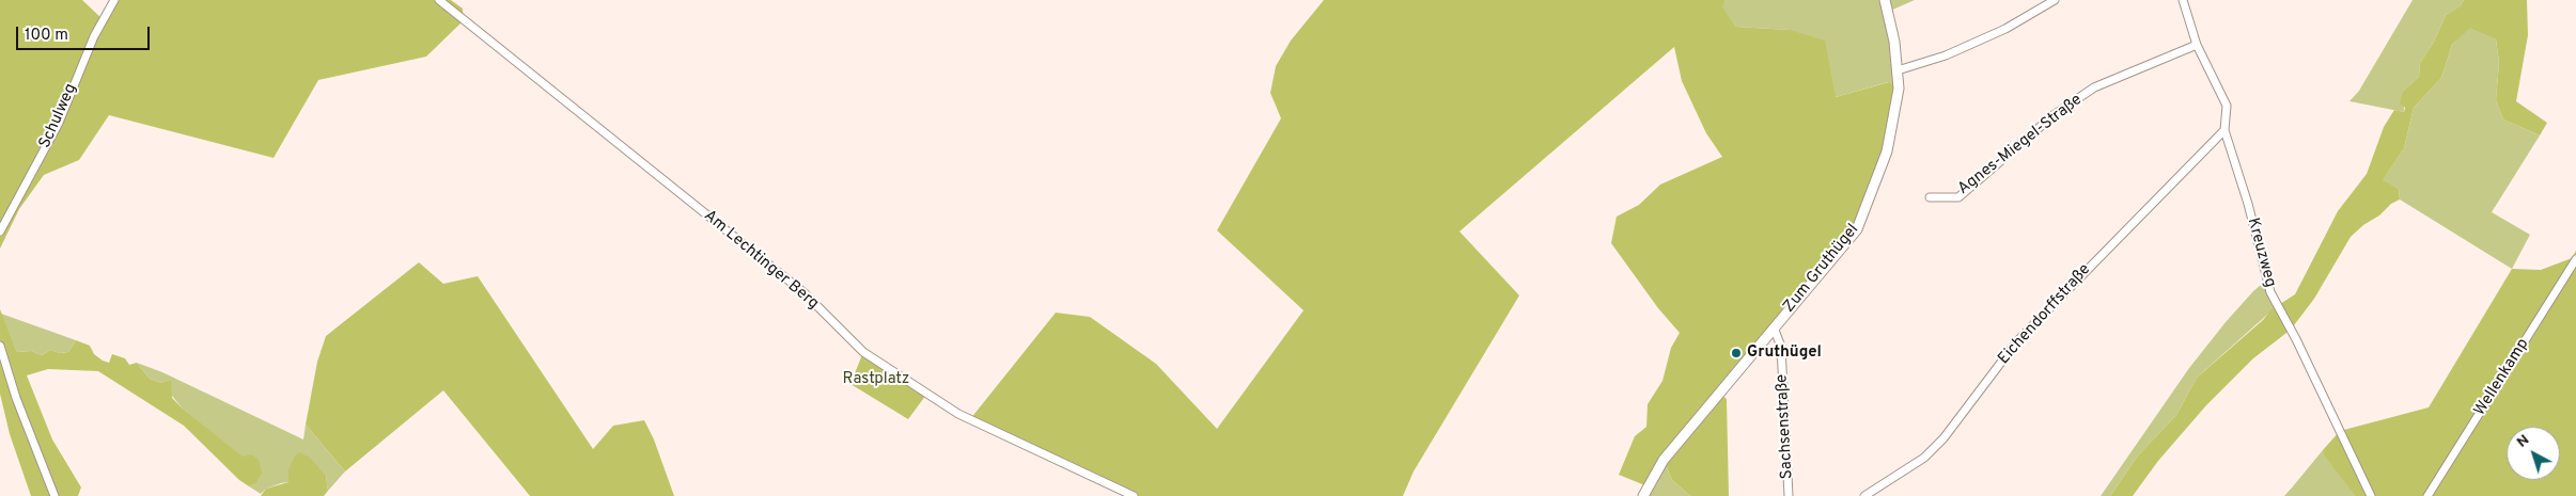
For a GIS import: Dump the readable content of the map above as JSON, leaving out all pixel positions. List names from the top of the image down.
{
  "streets": {
    "street": [
      "Schulweg",
      "Agnes-Miegel-Straße",
      "Kreuzweg",
      "Am Lechtinger Berg",
      "Zum Gruthügel",
      "Eichendorffstraße",
      "Wellenkamp",
      "Sachsenstraße"
    ]
  },
  "crossings": [
    ["Agnes-Miegel-Straße", "Kreuzweg"],
    ["Kreuzweg", "Eichendorffstraße"],
    ["Zum Gruthügel", "Sachsenstraße"]
  ],
  "parks": ["Rastplatz"],
  "places": ["Gruthügel"],
  "scale_bar": "100 m",
  "north": "top left"
}
